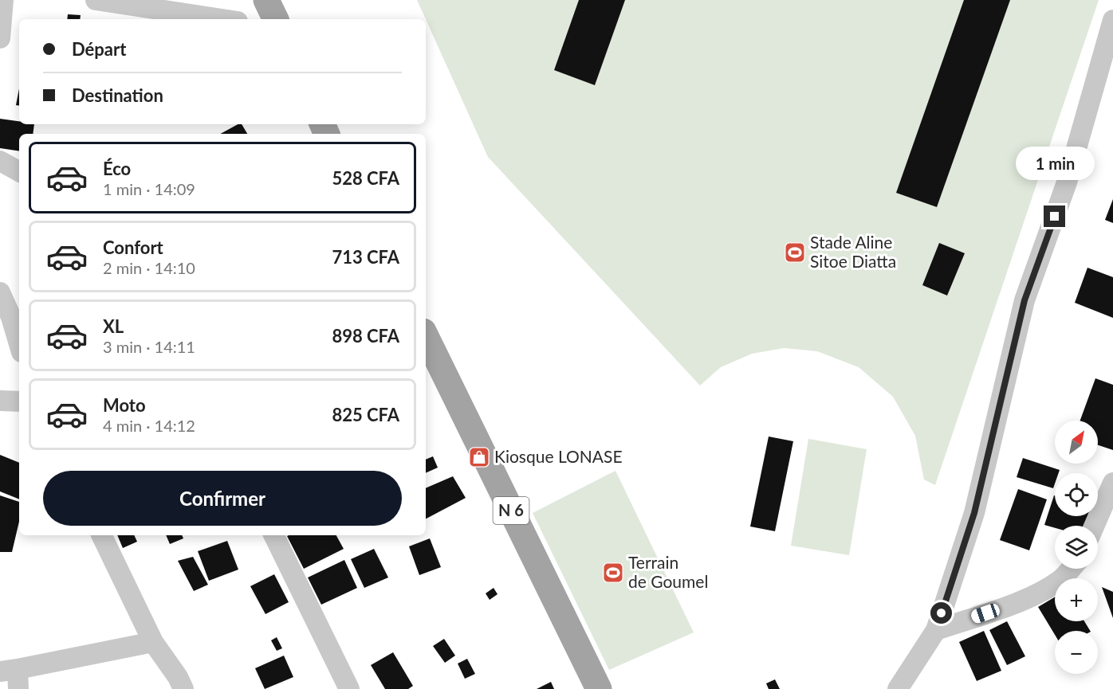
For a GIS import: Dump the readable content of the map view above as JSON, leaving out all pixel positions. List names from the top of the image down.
{
  "streets": {
    "main road": ["N 6"]
  },
  "places": {
    "sports": ["Stade Aline Sitoe Diatta", "Terrain de Goumel"],
    "shop": ["Kiosque LONASE"]
  },
  "north": "top right",
  "page": {
    "banner": ["Départ", "Destination"],
    "list": [
      {
        "name": "Éco",
        "note": "1 min · 14:09",
        "value": "528 CFA"
      },
      {
        "name": "Confort",
        "note": "2 min · 14:10",
        "value": "713 CFA"
      },
      {
        "name": "XL",
        "note": "3 min · 14:11",
        "value": "898 CFA"
      },
      {
        "name": "Moto",
        "note": "4 min · 14:12",
        "value": "825 CFA"
      }
    ],
    "bubble": "1 min",
    "map_buttons": ["+", "−"],
    "buttons": "Confirmer"
  }
}
